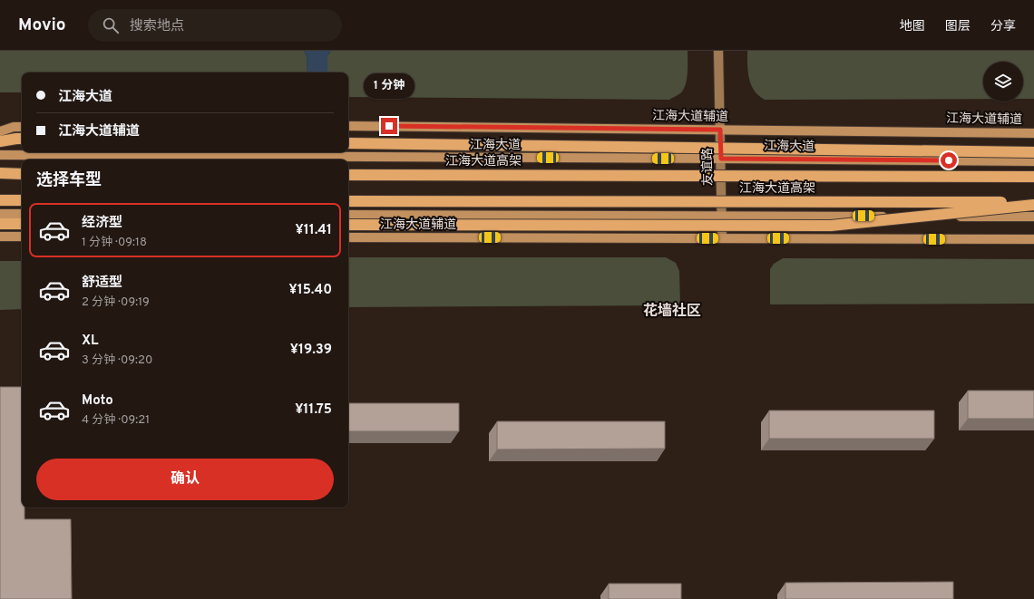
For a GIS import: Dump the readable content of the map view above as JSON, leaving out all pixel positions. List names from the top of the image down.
{
  "streets": {
    "highway": ["江海大道高架"],
    "main road": ["江海大道辅道", "江海大道"],
    "street": ["友谊路"]
  },
  "crossings": [
    ["江海大道辅道", "友谊路"],
    ["江海大道", "友谊路"]
  ],
  "districts": ["花墙社区"],
  "page": {
    "header": "Movio",
    "search": "搜索地点",
    "nav": ["地图", "图层", "分享"],
    "banner": ["江海大道", "江海大道辅道"],
    "bubble": "1 分钟",
    "heading": "选择车型",
    "list": [
      {
        "name": "经济型",
        "note": "1 分钟 · 09:18",
        "value": "¥11.41"
      },
      {
        "name": "舒适型",
        "note": "2 分钟 · 09:19",
        "value": "¥15.40"
      },
      {
        "name": "XL",
        "note": "3 分钟 · 09:20",
        "value": "¥19.39"
      },
      {
        "name": "Moto",
        "note": "4 分钟 · 09:21",
        "value": "¥11.75"
      }
    ],
    "buttons": "确认"
  }
}
